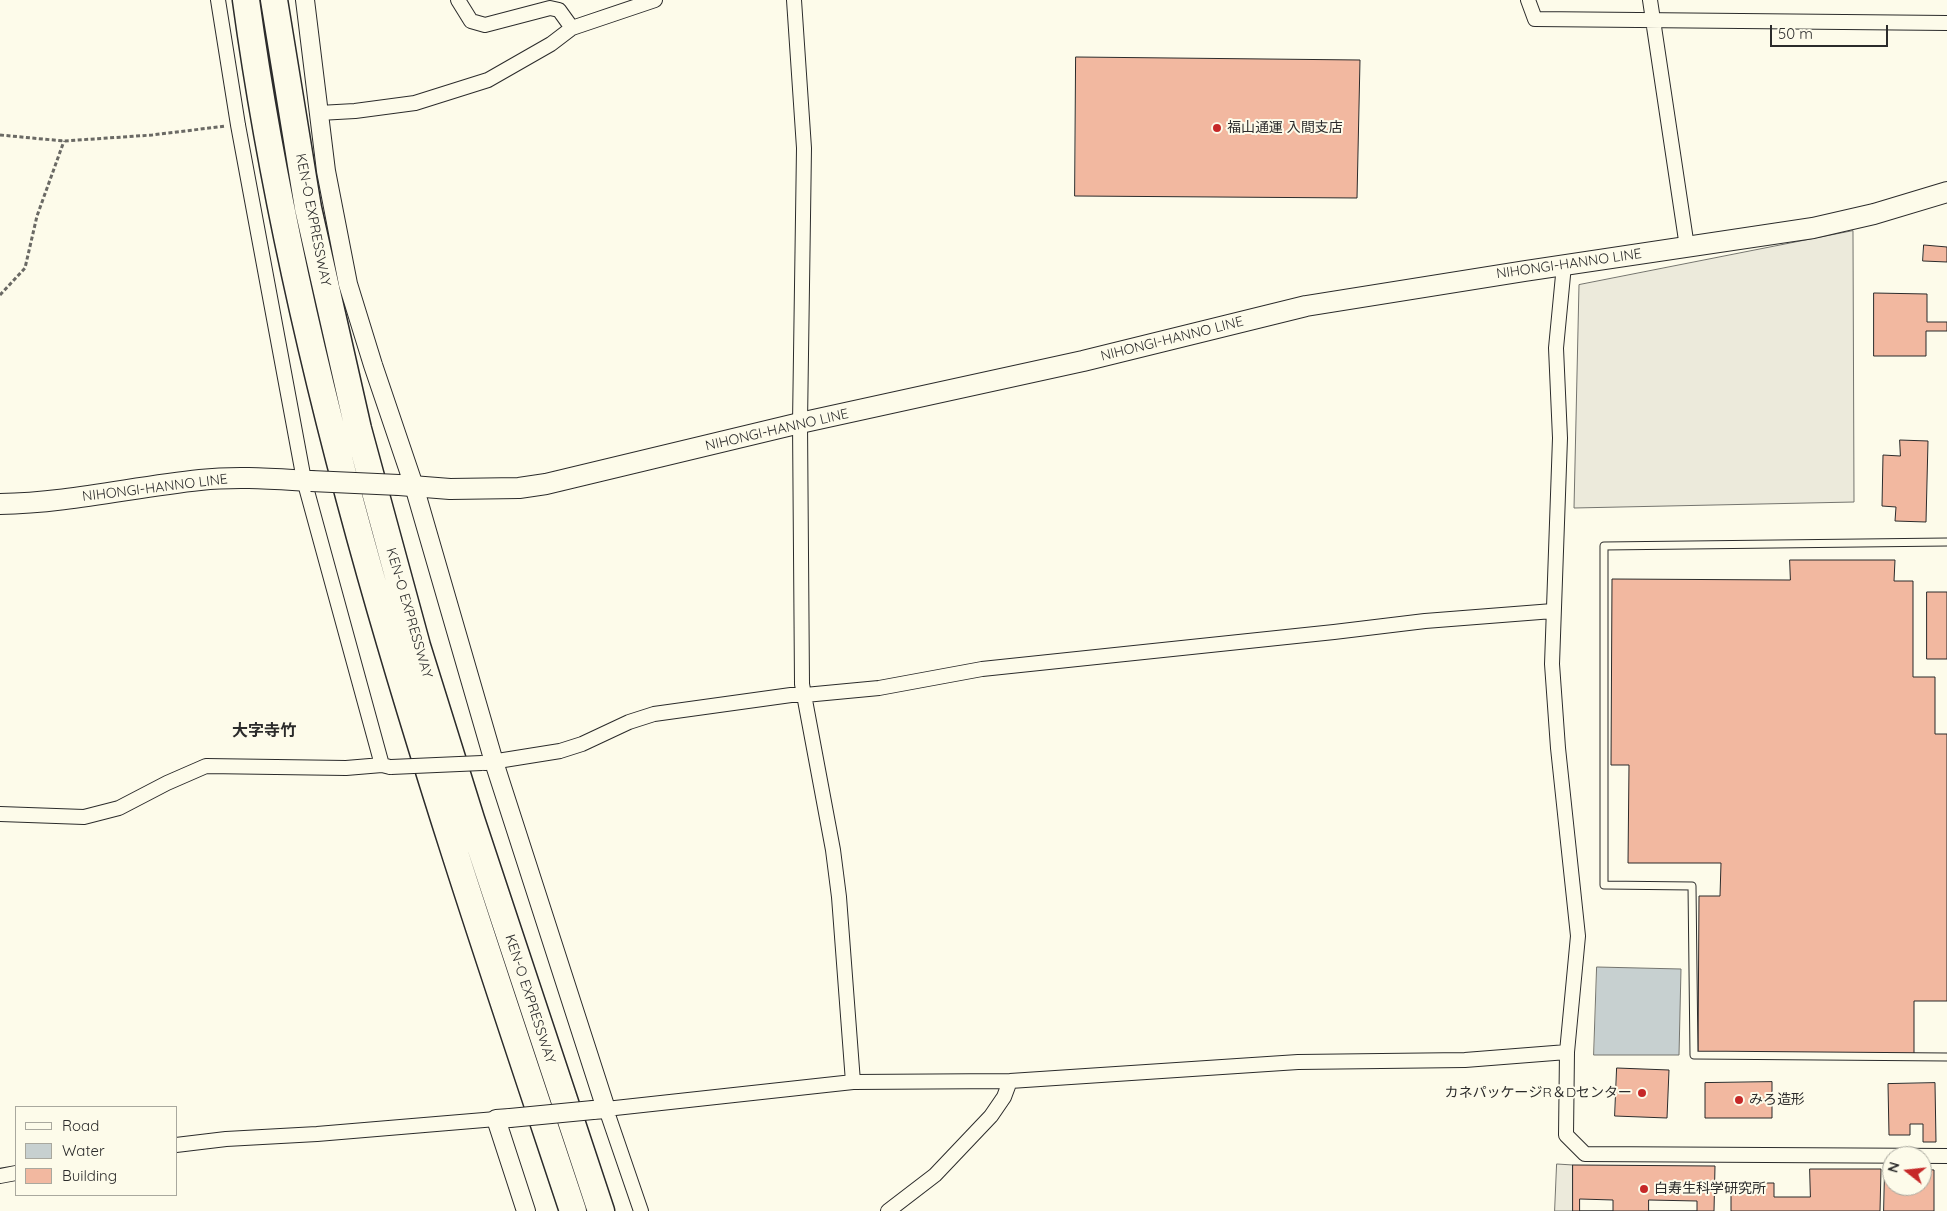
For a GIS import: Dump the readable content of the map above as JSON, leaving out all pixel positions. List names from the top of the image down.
{
  "streets": {
    "highway": ["KEN-O EXPRESSWAY"],
    "main road": ["NIHONGI-HANNO LINE"]
  },
  "districts": ["大字寺竹"],
  "places": [
    "福山通運 入間支店",
    "カネパッケージR＆Dセンター",
    "みろ造形",
    "白寿生科学研究所"
  ],
  "legend": ["Road", "Water", "Building"],
  "scale_bar": "50 m",
  "north": "left"
}
